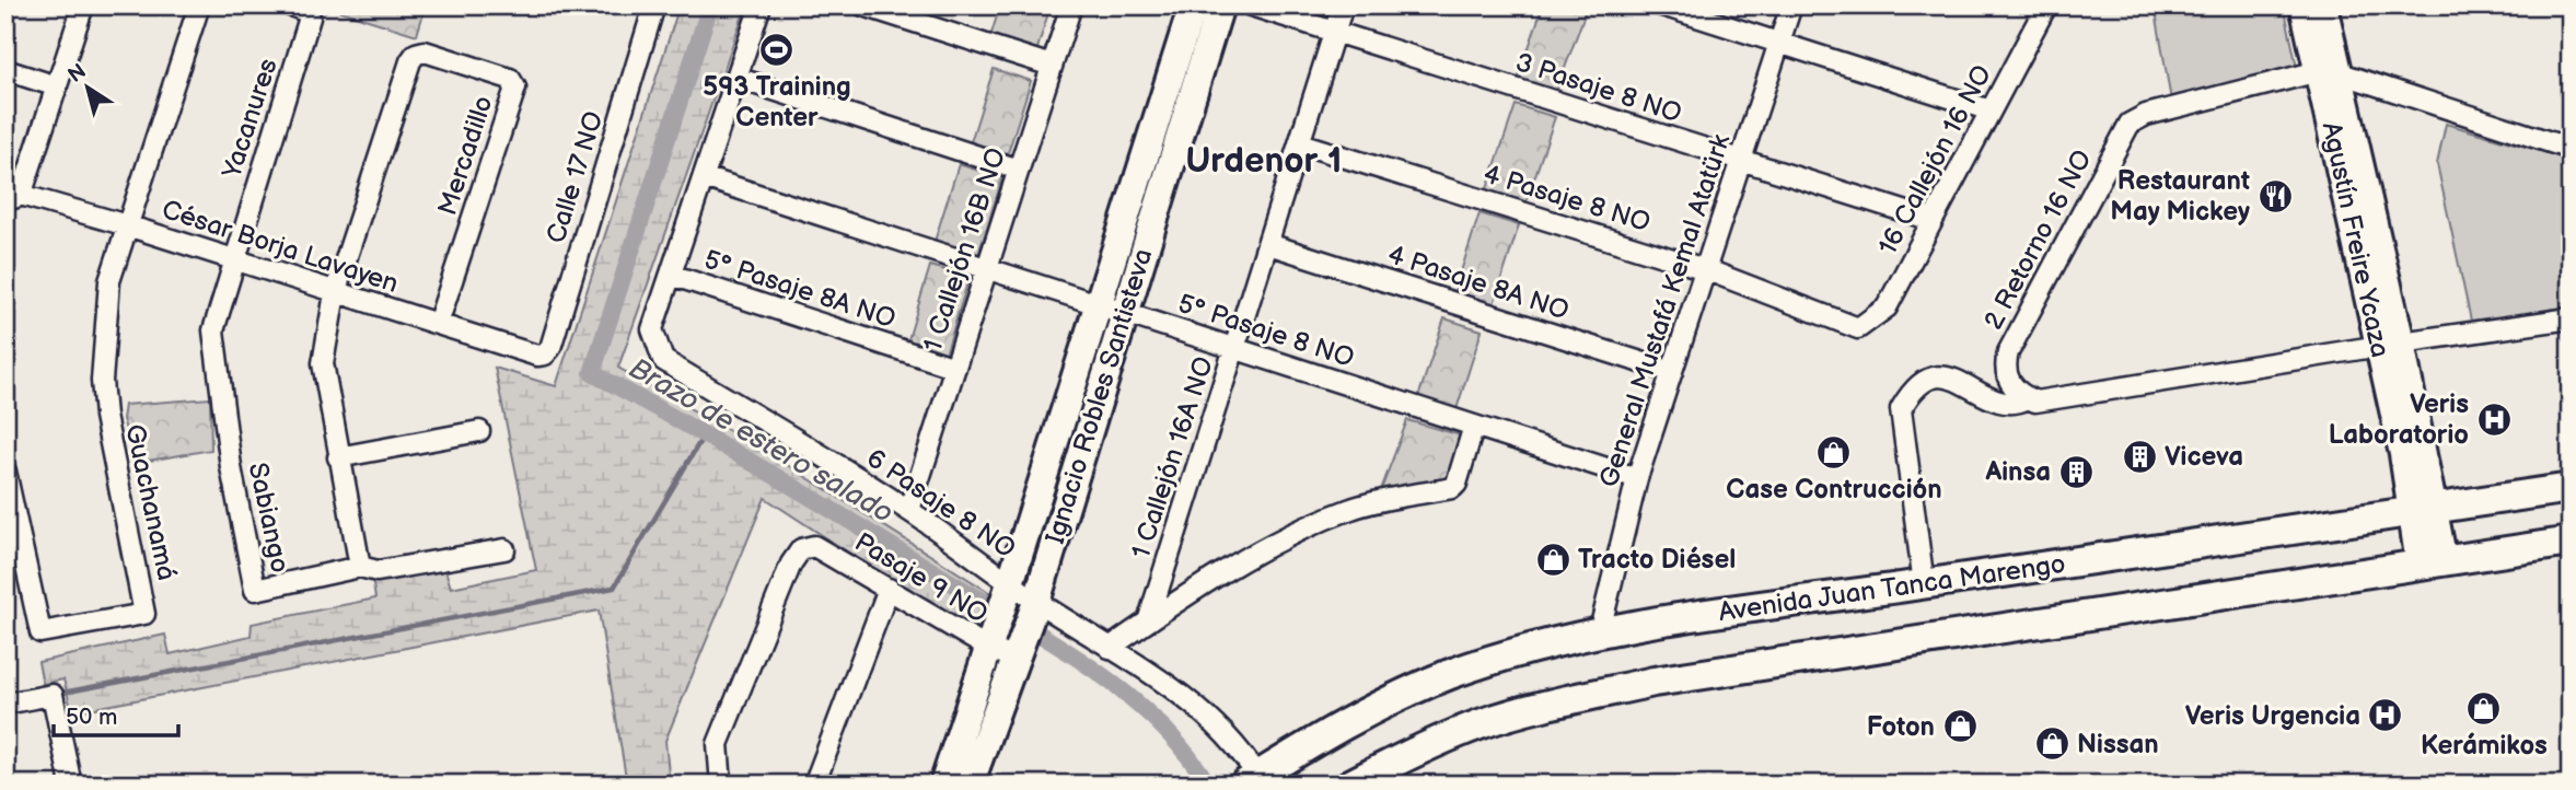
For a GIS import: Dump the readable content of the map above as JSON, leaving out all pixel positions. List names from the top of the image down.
{
  "streets": {
    "main road": ["Avenida Juan Tanca Marengo"],
    "street": [
      "3 Pasaje 8 NO",
      "Yacanures",
      "Mercadillo",
      "16 Callejón 16 NO",
      "Calle 17 NO",
      "4 Pasaje 8 NO",
      "2 Retorno 16 NO",
      "Agustín Freire Ycaza",
      "César Borja Lavayen",
      "1 Callejón 16B NO",
      "4 Pasaje 8A NO",
      "5° Pasaje 8A NO",
      "General Mustafá Kemal Atatürk",
      "5° Pasaje 8 NO",
      "Ignacio Robles Santisteva",
      "1 Callejón 16A NO",
      "Guachanamá",
      "6 Pasaje 8 NO",
      "Sabiango",
      "Pasaje 9 NO"
    ]
  },
  "crossings": [
    ["3 Pasaje 8 NO", "16 Callejón 16 NO"],
    ["3 Pasaje 8 NO", "General Mustafá Kemal Atatürk"],
    ["3 Pasaje 8 NO", "1 Callejón 16A NO"],
    ["Yacanures", "César Borja Lavayen"],
    ["Yacanures", "Sabiango"],
    ["Mercadillo", "César Borja Lavayen"],
    ["16 Callejón 16 NO", "4 Pasaje 8 NO"],
    ["Calle 17 NO", "César Borja Lavayen"],
    ["4 Pasaje 8 NO", "General Mustafá Kemal Atatürk"],
    ["4 Pasaje 8 NO", "1 Callejón 16A NO"],
    ["2 Retorno 16 NO", "Agustín Freire Ycaza"],
    ["Agustín Freire Ycaza", "Avenida Juan Tanca Marengo"],
    ["César Borja Lavayen", "Guachanamá"],
    ["César Borja Lavayen", "Sabiango"],
    ["1 Callejón 16B NO", "5° Pasaje 8A NO"],
    ["1 Callejón 16B NO", "5° Pasaje 8 NO"],
    ["1 Callejón 16B NO", "6 Pasaje 8 NO"],
    ["4 Pasaje 8A NO", "General Mustafá Kemal Atatürk"],
    ["4 Pasaje 8A NO", "1 Callejón 16A NO"],
    ["5° Pasaje 8A NO", "6 Pasaje 8 NO"],
    ["General Mustafá Kemal Atatürk", "5° Pasaje 8 NO"],
    ["General Mustafá Kemal Atatürk", "Avenida Juan Tanca Marengo"],
    ["5° Pasaje 8 NO", "Ignacio Robles Santisteva"],
    ["5° Pasaje 8 NO", "1 Callejón 16A NO"],
    ["Ignacio Robles Santisteva", "6 Pasaje 8 NO"],
    ["Ignacio Robles Santisteva", "Pasaje 9 NO"],
    ["6 Pasaje 8 NO", "Avenida Juan Tanca Marengo"]
  ],
  "districts": ["Urdenor 1"],
  "water": ["Brazo de estero salado"],
  "places": {
    "sports": ["593 Training Center"],
    "restaurant": ["Restaurant May Mickey"],
    "hospital": ["Veris Laboratorio", "Veris Urgencia"],
    "shop": [
      "Case Contrucción",
      "Tracto Diésel",
      "Kerámikos",
      "Foton",
      "Nissan"
    ],
    "building": ["Viceva", "Ainsa"]
  },
  "scale_bar": "50 m",
  "north": "top left"
}
